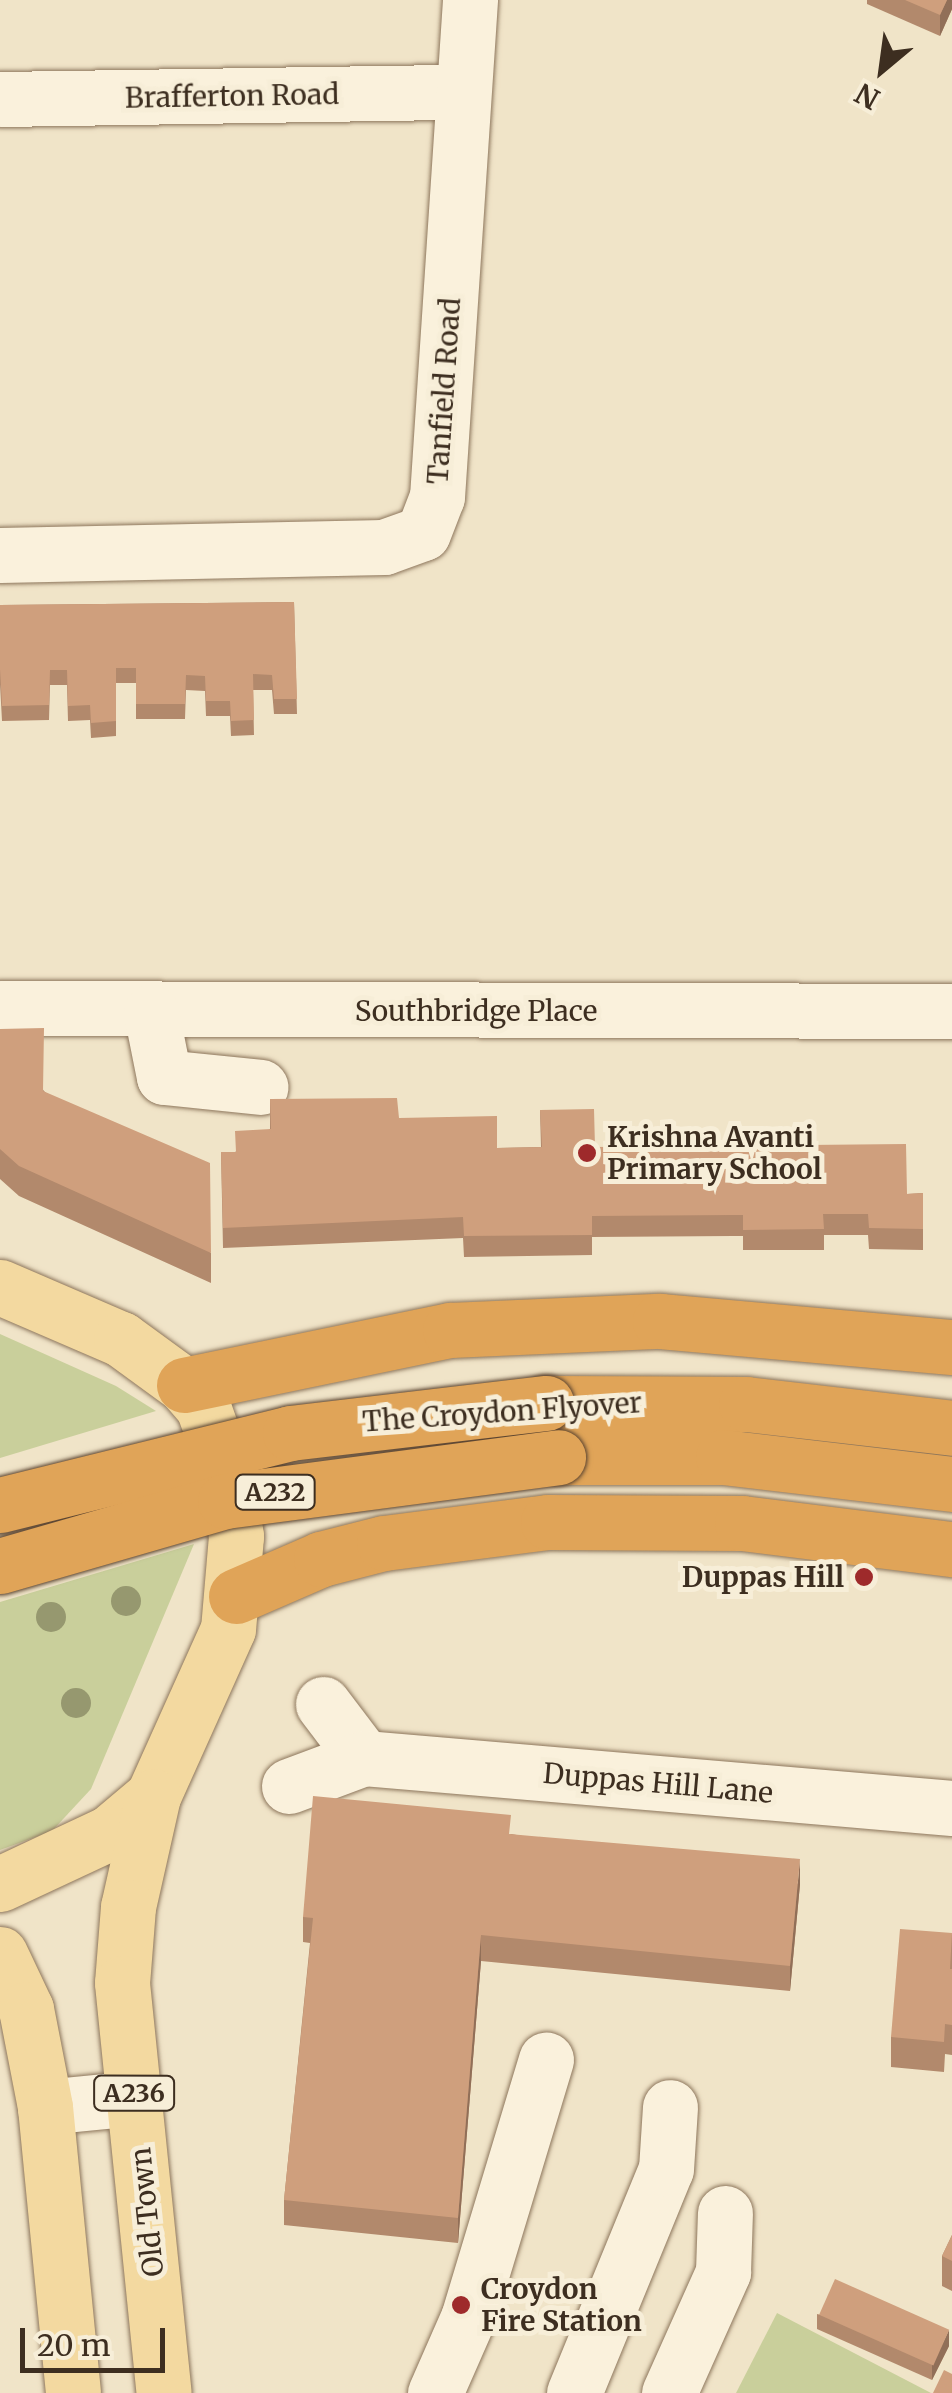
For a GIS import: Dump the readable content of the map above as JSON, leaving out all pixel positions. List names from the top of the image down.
{
  "streets": {
    "highway": ["The Croydon Flyover", "A232"],
    "main road": ["A236", "Old Town"],
    "street": [
      "Brafferton Road",
      "Tanfield Road",
      "Southbridge Place",
      "Duppas Hill Lane"
    ]
  },
  "crossings": [
    ["Brafferton Road", "Tanfield Road"]
  ],
  "places": ["Krishna Avanti Primary School", "Duppas Hill", "Croydon Fire Station"],
  "scale_bar": "20 m",
  "north": "bottom left"
}
